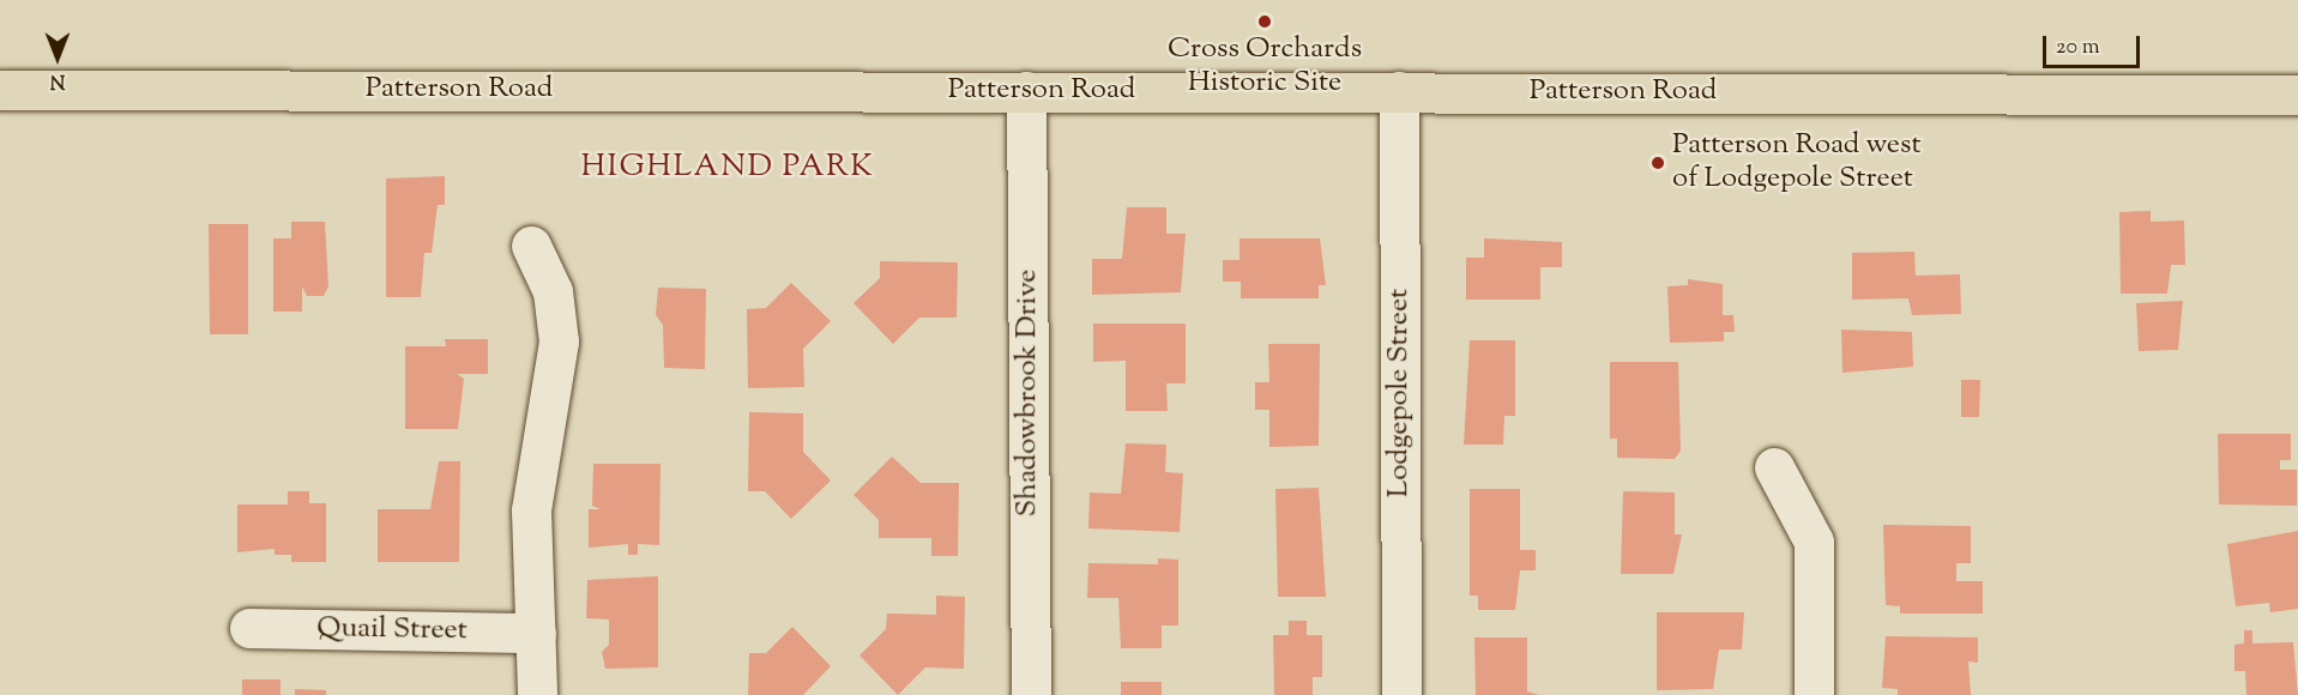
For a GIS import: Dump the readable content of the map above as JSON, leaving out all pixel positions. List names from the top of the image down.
{
  "streets": {
    "main road": ["Patterson Road"],
    "street": ["Shadowbrook Drive", "Lodgepole Street", "Quail Street"]
  },
  "crossings": [
    ["Patterson Road", "Shadowbrook Drive"],
    ["Patterson Road", "Lodgepole Street"]
  ],
  "districts": ["HIGHLAND PARK"],
  "places": ["Cross Orchards Historic Site", "Patterson Road west of Lodgepole Street"],
  "scale_bar": "20 m",
  "north": "bottom"
}
